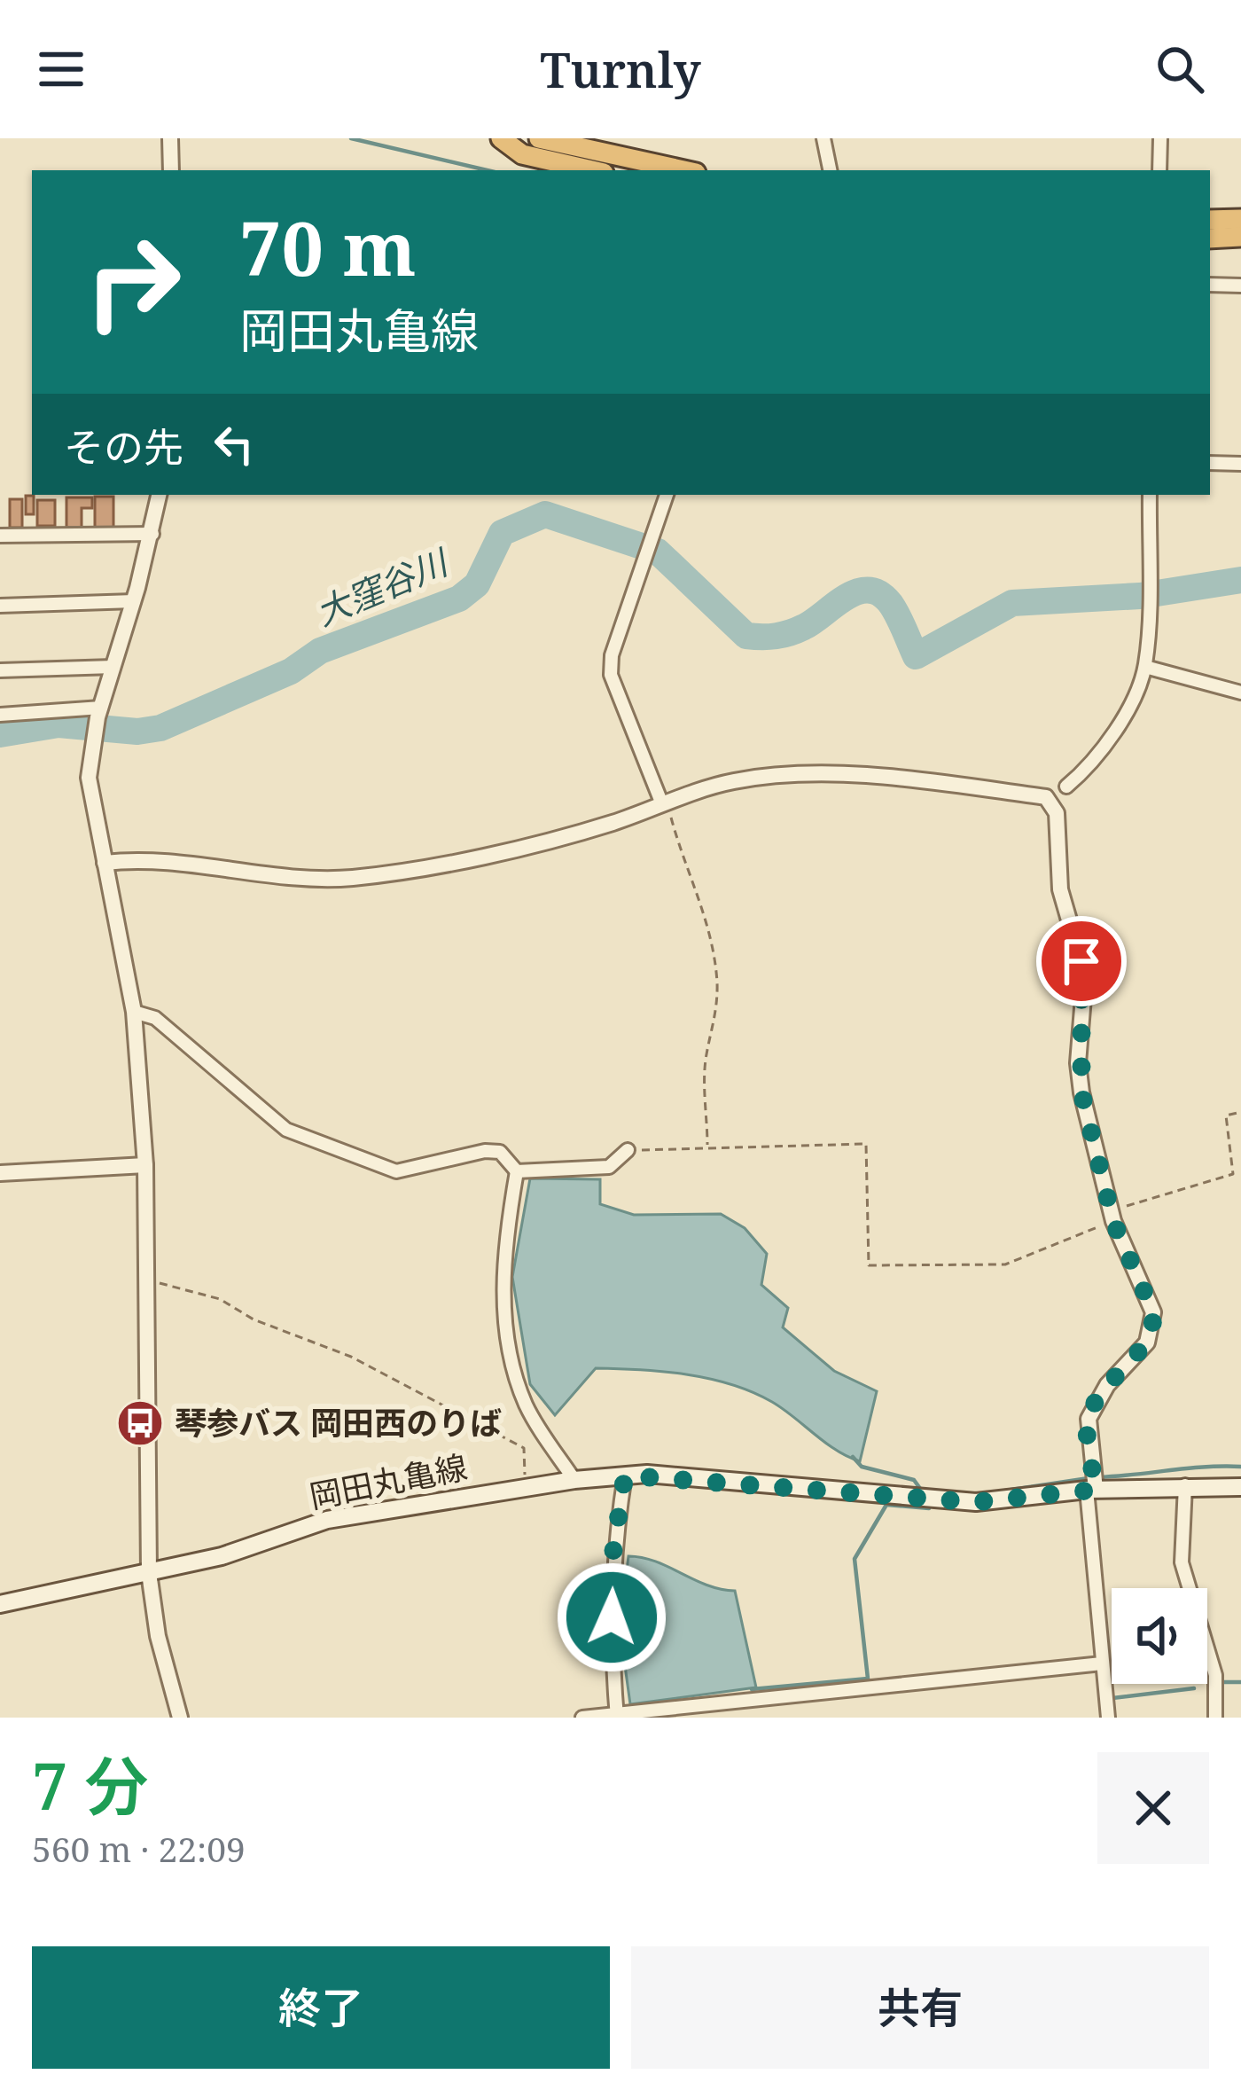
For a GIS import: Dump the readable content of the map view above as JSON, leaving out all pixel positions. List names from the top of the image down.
{
  "streets": {
    "main road": ["岡田丸亀線"]
  },
  "water": ["大窪谷川"],
  "places": {
    "bus stop": ["琴参バス 岡田西のりば"]
  },
  "page": {
    "header": "Turnly",
    "turn": ["70 m", "岡田丸亀線"],
    "then": "その先",
    "heading": ["7 分", "560 m · 22:09"],
    "buttons": ["終了", "共有"]
  }
}
